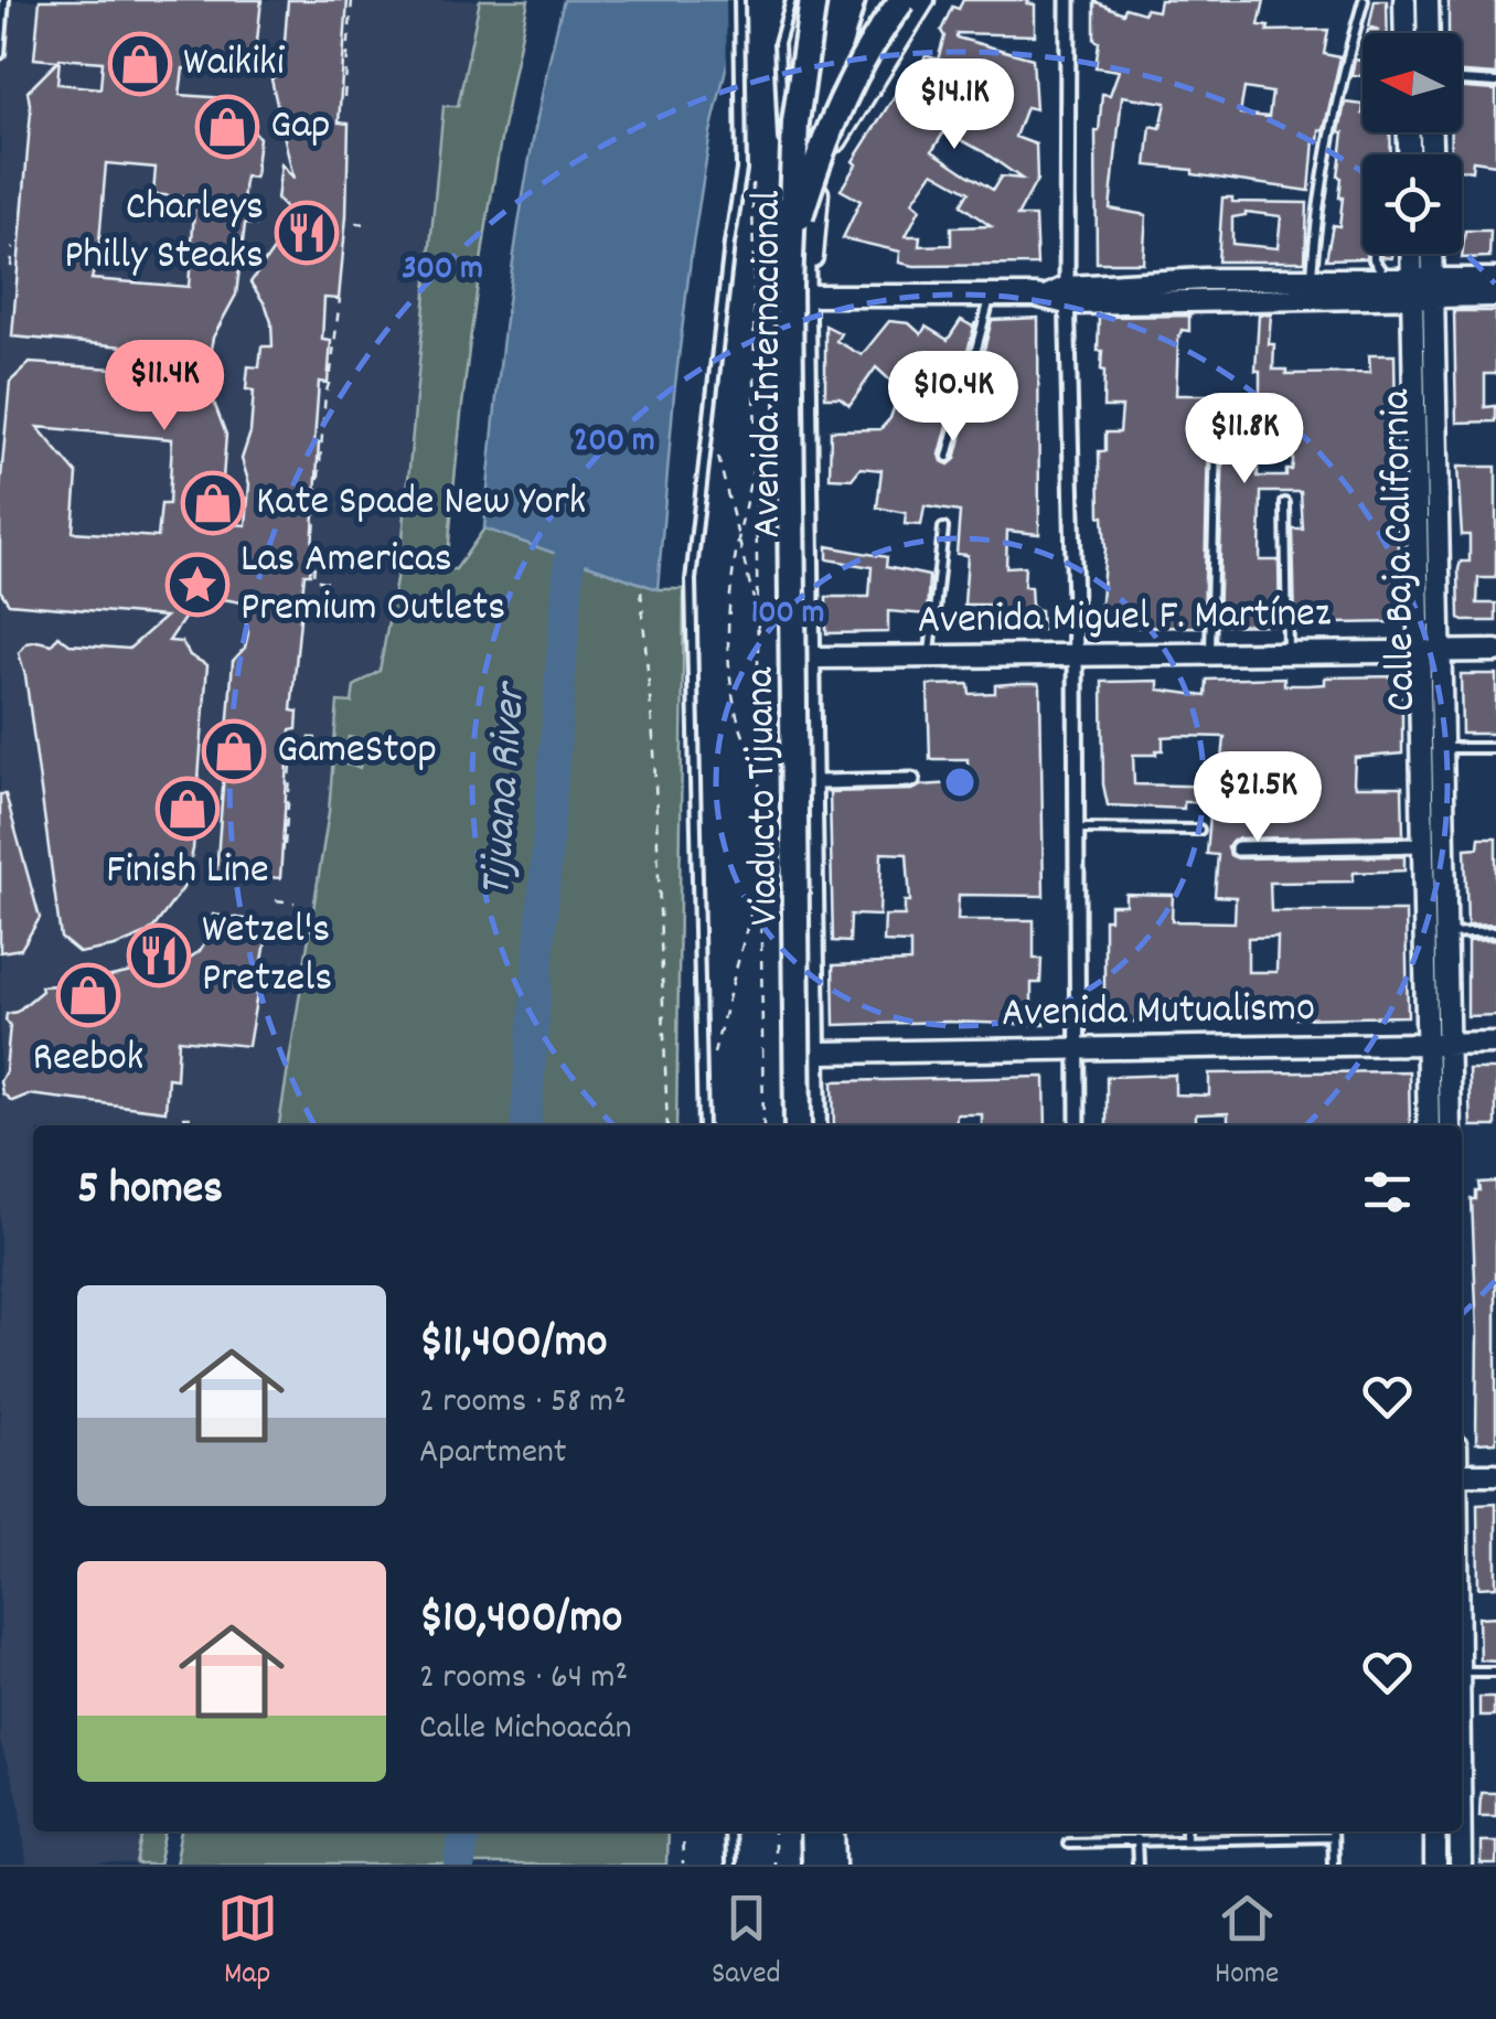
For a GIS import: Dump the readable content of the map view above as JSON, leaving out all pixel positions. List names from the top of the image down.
{
  "streets": {
    "highway": ["Avenida Internacional", "Viaducto Tijuana"],
    "street": ["Calle Baja California", "Avenida Miguel F. Martínez", "Avenida Mutualismo"]
  },
  "crossings": [
    ["Avenida Internacional", "Avenida Miguel F. Martínez"],
    ["Avenida Internacional", "Viaducto Tijuana"],
    ["Avenida Internacional", "Avenida Mutualismo"],
    ["Calle Baja California", "Avenida Miguel F. Martínez"],
    ["Calle Baja California", "Avenida Mutualismo"]
  ],
  "water": ["Tijuana River"],
  "places": {
    "shop": [
      "Waikiki",
      "Gap",
      "Kate Spade New York",
      "GameStop",
      "Finish Line",
      "Reebok"
    ],
    "restaurant": ["Charleys Philly Steaks", "Wetzel's Pretzels"],
    "place": ["Las Americas Premium Outlets"]
  },
  "north": "left",
  "page": {
    "price": [
      "$14.1K",
      "$11.4K",
      "$10.4K",
      "$11.8K",
      "$21.5K"
    ],
    "heading": "5 homes",
    "list": [
      {
        "name": "$11,400/mo",
        "note": "2 rooms · 58 m² · Apartment"
      },
      {
        "name": "$10,400/mo",
        "note": "2 rooms · 64 m² · Calle Michoacán"
      }
    ],
    "tabs": ["Map", "Saved", "Home"]
  },
  "rings": ["300 m", "200 m", "100 m"]
}
